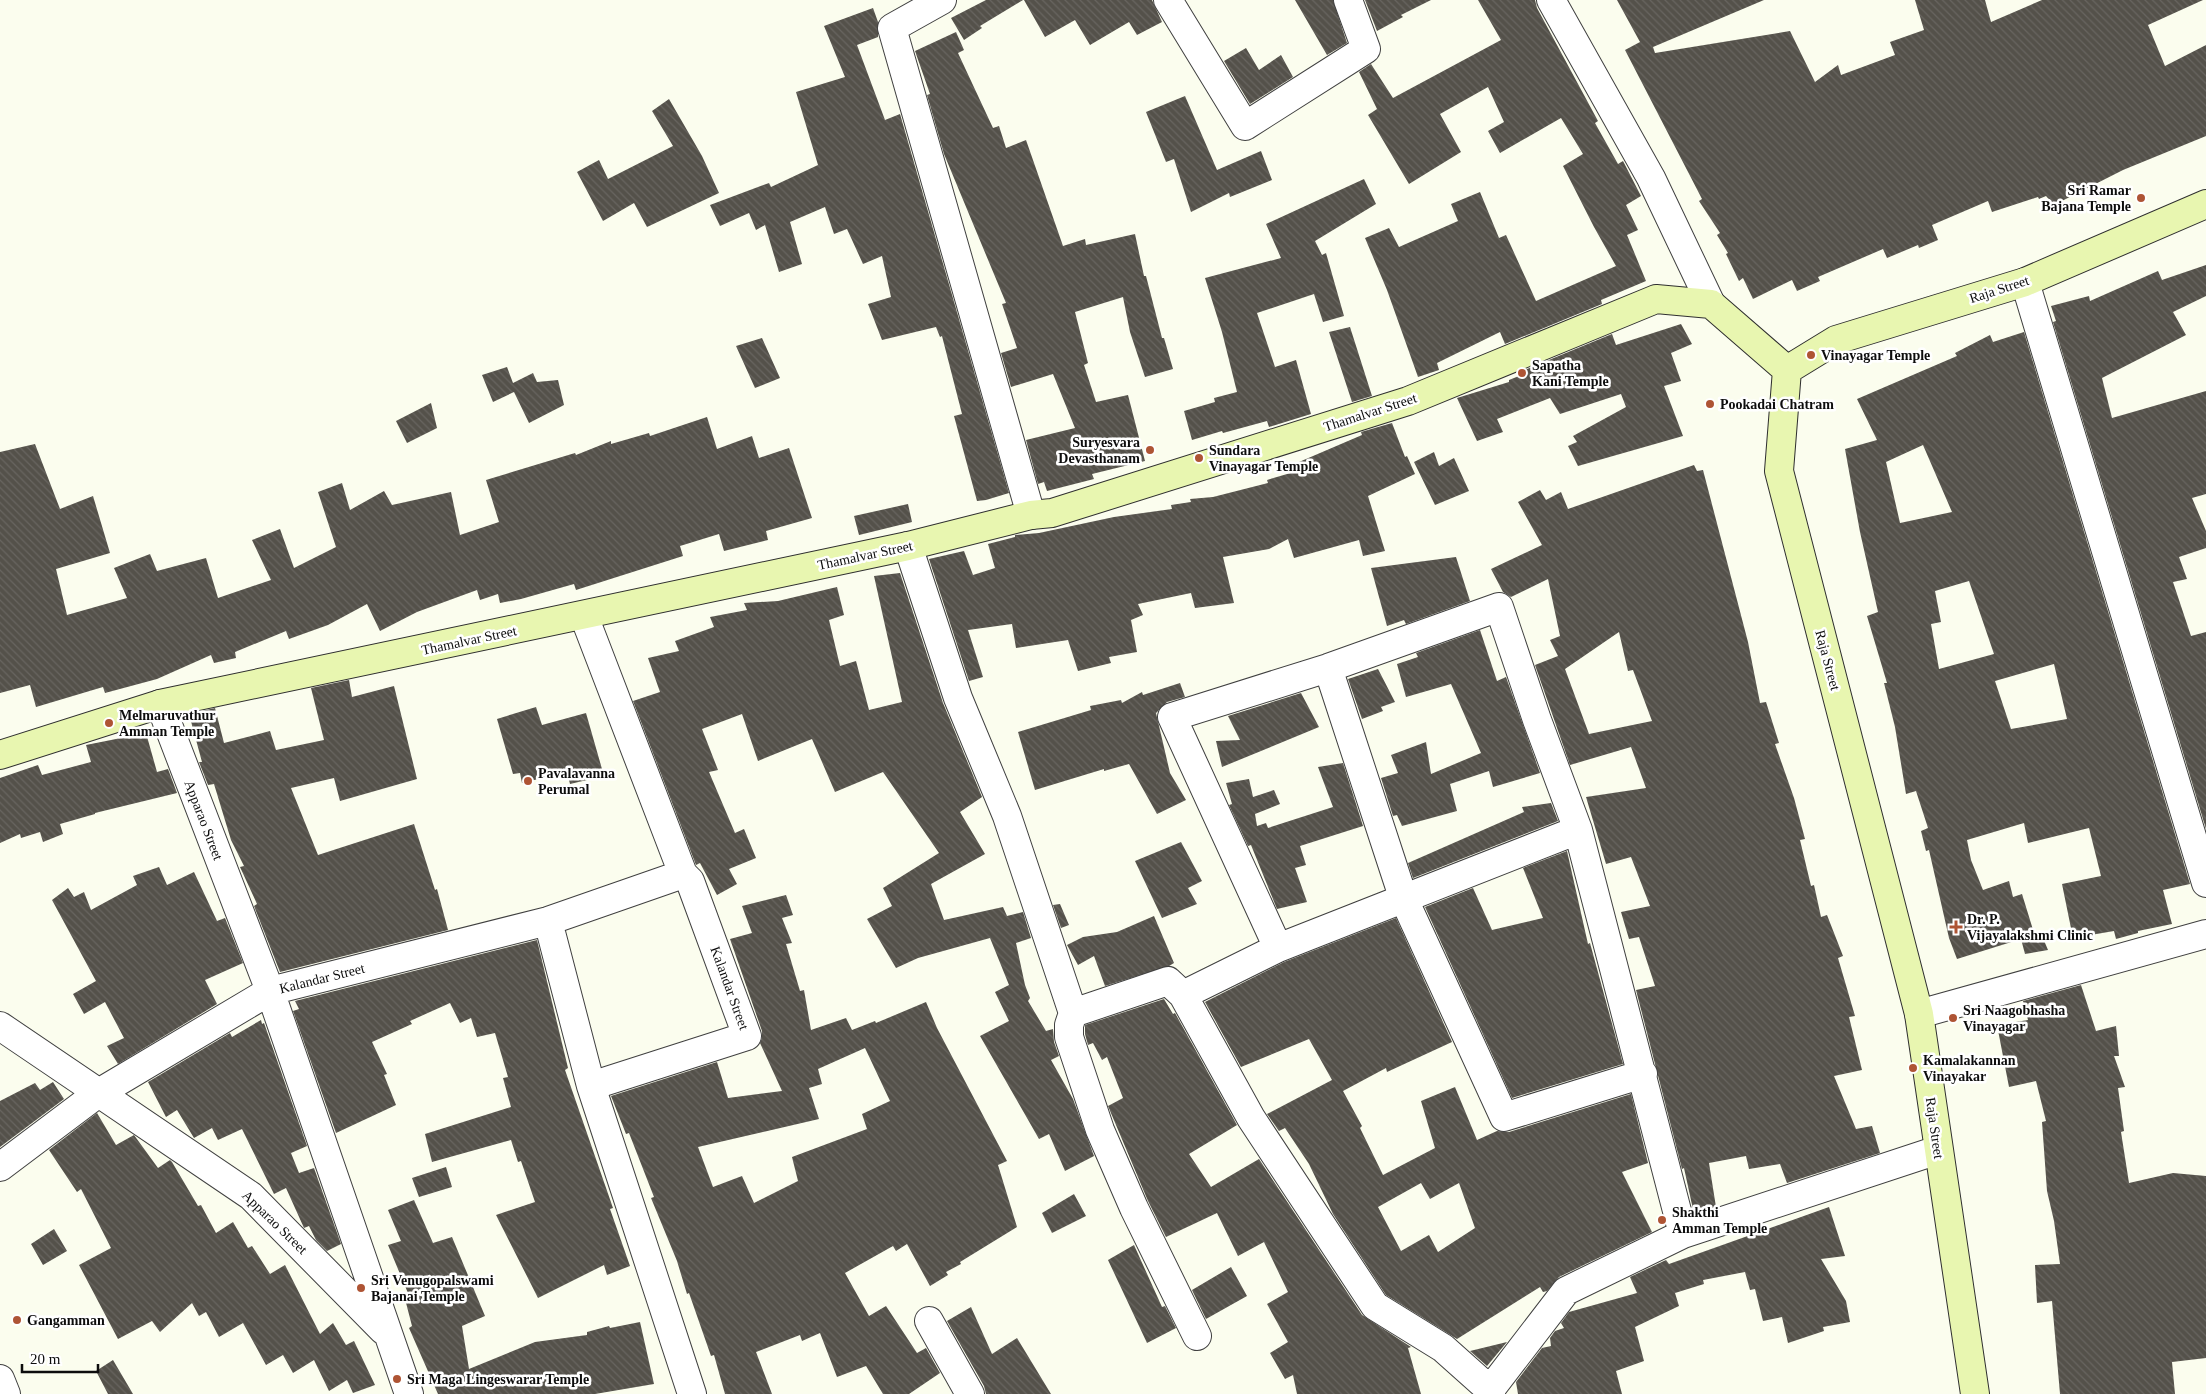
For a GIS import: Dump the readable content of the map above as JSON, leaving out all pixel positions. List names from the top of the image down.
{
  "streets": {
    "street": [
      "Raja Street",
      "Thamalvar Street",
      "Apparao Street",
      "Kalandar Street"
    ]
  },
  "crossings": [
    ["Thamalvar Street", "Apparao Street"],
    ["Thamalvar Street", "Kalandar Street"],
    ["Apparao Street", "Kalandar Street"]
  ],
  "places": {
    "other": [
      "Sri Ramar Bajana Temple",
      "Vinayagar Temple",
      "Sapatha Kani Temple",
      "Pookadai Chatram",
      "Suryesvara Devasthanam",
      "Sundara Vinayagar Temple",
      "Melmaruvathur Amman Temple",
      "Pavalavanna Perumal",
      "Sri Naagobhasha Vinayagar",
      "Kamalakannan Vinayakar",
      "Shakthi Amman Temple",
      "Sri Venugopalswami Bajanai Temple",
      "Gangamman",
      "Sri Maga Lingeswarar Temple"
    ],
    "health": ["Dr. P. Vijayalakshmi Clinic"]
  },
  "scale_bar": "20 m"
}
